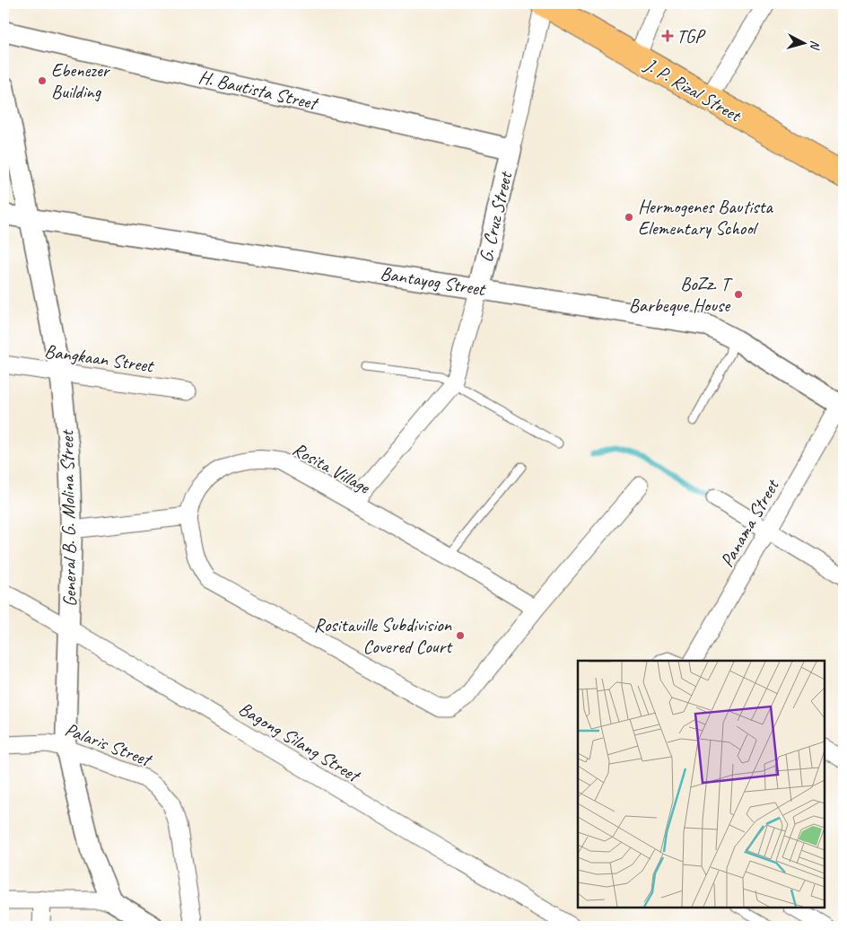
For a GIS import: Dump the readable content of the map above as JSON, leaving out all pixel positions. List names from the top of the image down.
{
  "streets": {
    "main road": ["J. P. Rizal Street"],
    "street": [
      "H. Bautista Street",
      "G. Cruz Street",
      "Bantayog Street",
      "Bangkaan Street",
      "Rosita Village",
      "General B. G. Molina Street",
      "Panama Street",
      "Bagong Silang Street",
      "Palaris Street"
    ]
  },
  "crossings": [
    ["H. Bautista Street", "G. Cruz Street"],
    ["J. P. Rizal Street", "G. Cruz Street"],
    ["G. Cruz Street", "Bantayog Street"],
    ["G. Cruz Street", "Rosita Village"],
    ["Bantayog Street", "General B. G. Molina Street"],
    ["Bantayog Street", "Panama Street"],
    ["Bangkaan Street", "General B. G. Molina Street"],
    ["General B. G. Molina Street", "Bagong Silang Street"],
    ["General B. G. Molina Street", "Palaris Street"]
  ],
  "places": {
    "health": ["TGP"],
    "other": [
      "Ebenezer Building",
      "Hermogenes Bautista Elementary School",
      "BoZz. T Barbeque House",
      "Rositaville Subdivision Covered Court"
    ]
  },
  "north": "right"
}
